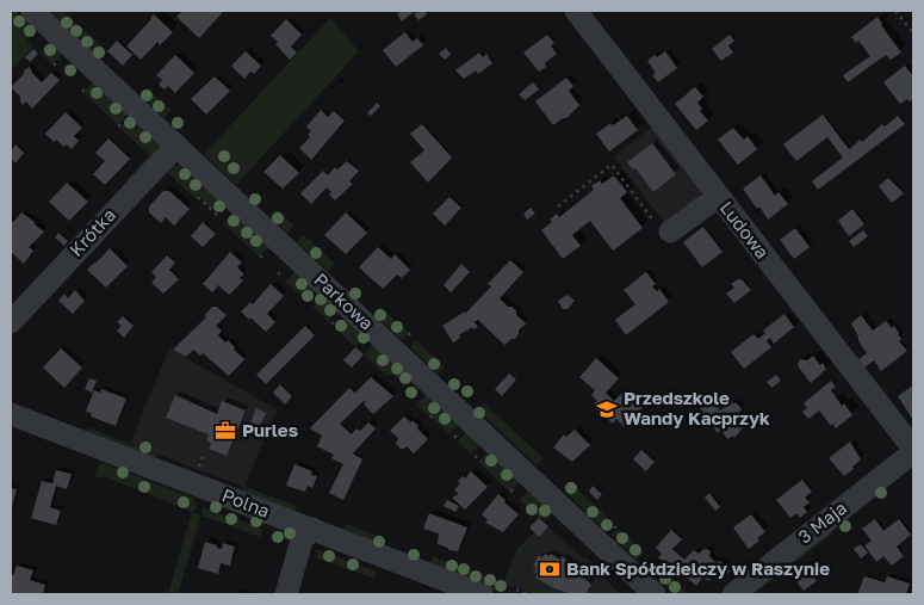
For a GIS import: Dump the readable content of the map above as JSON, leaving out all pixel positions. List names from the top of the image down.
{
  "streets": {
    "street": [
      "Ludowa",
      "Krótka",
      "Parkowa",
      "Polna",
      "3 Maja"
    ]
  },
  "crossings": [
    ["Ludowa", "3 Maja"],
    ["Krótka", "Parkowa"]
  ],
  "places": {
    "school or university": ["Przedszkole Wandy Kacprzyk"],
    "office": ["Purles"],
    "bank": ["Bank Spółdzielczy w Raszynie"]
  }
}
